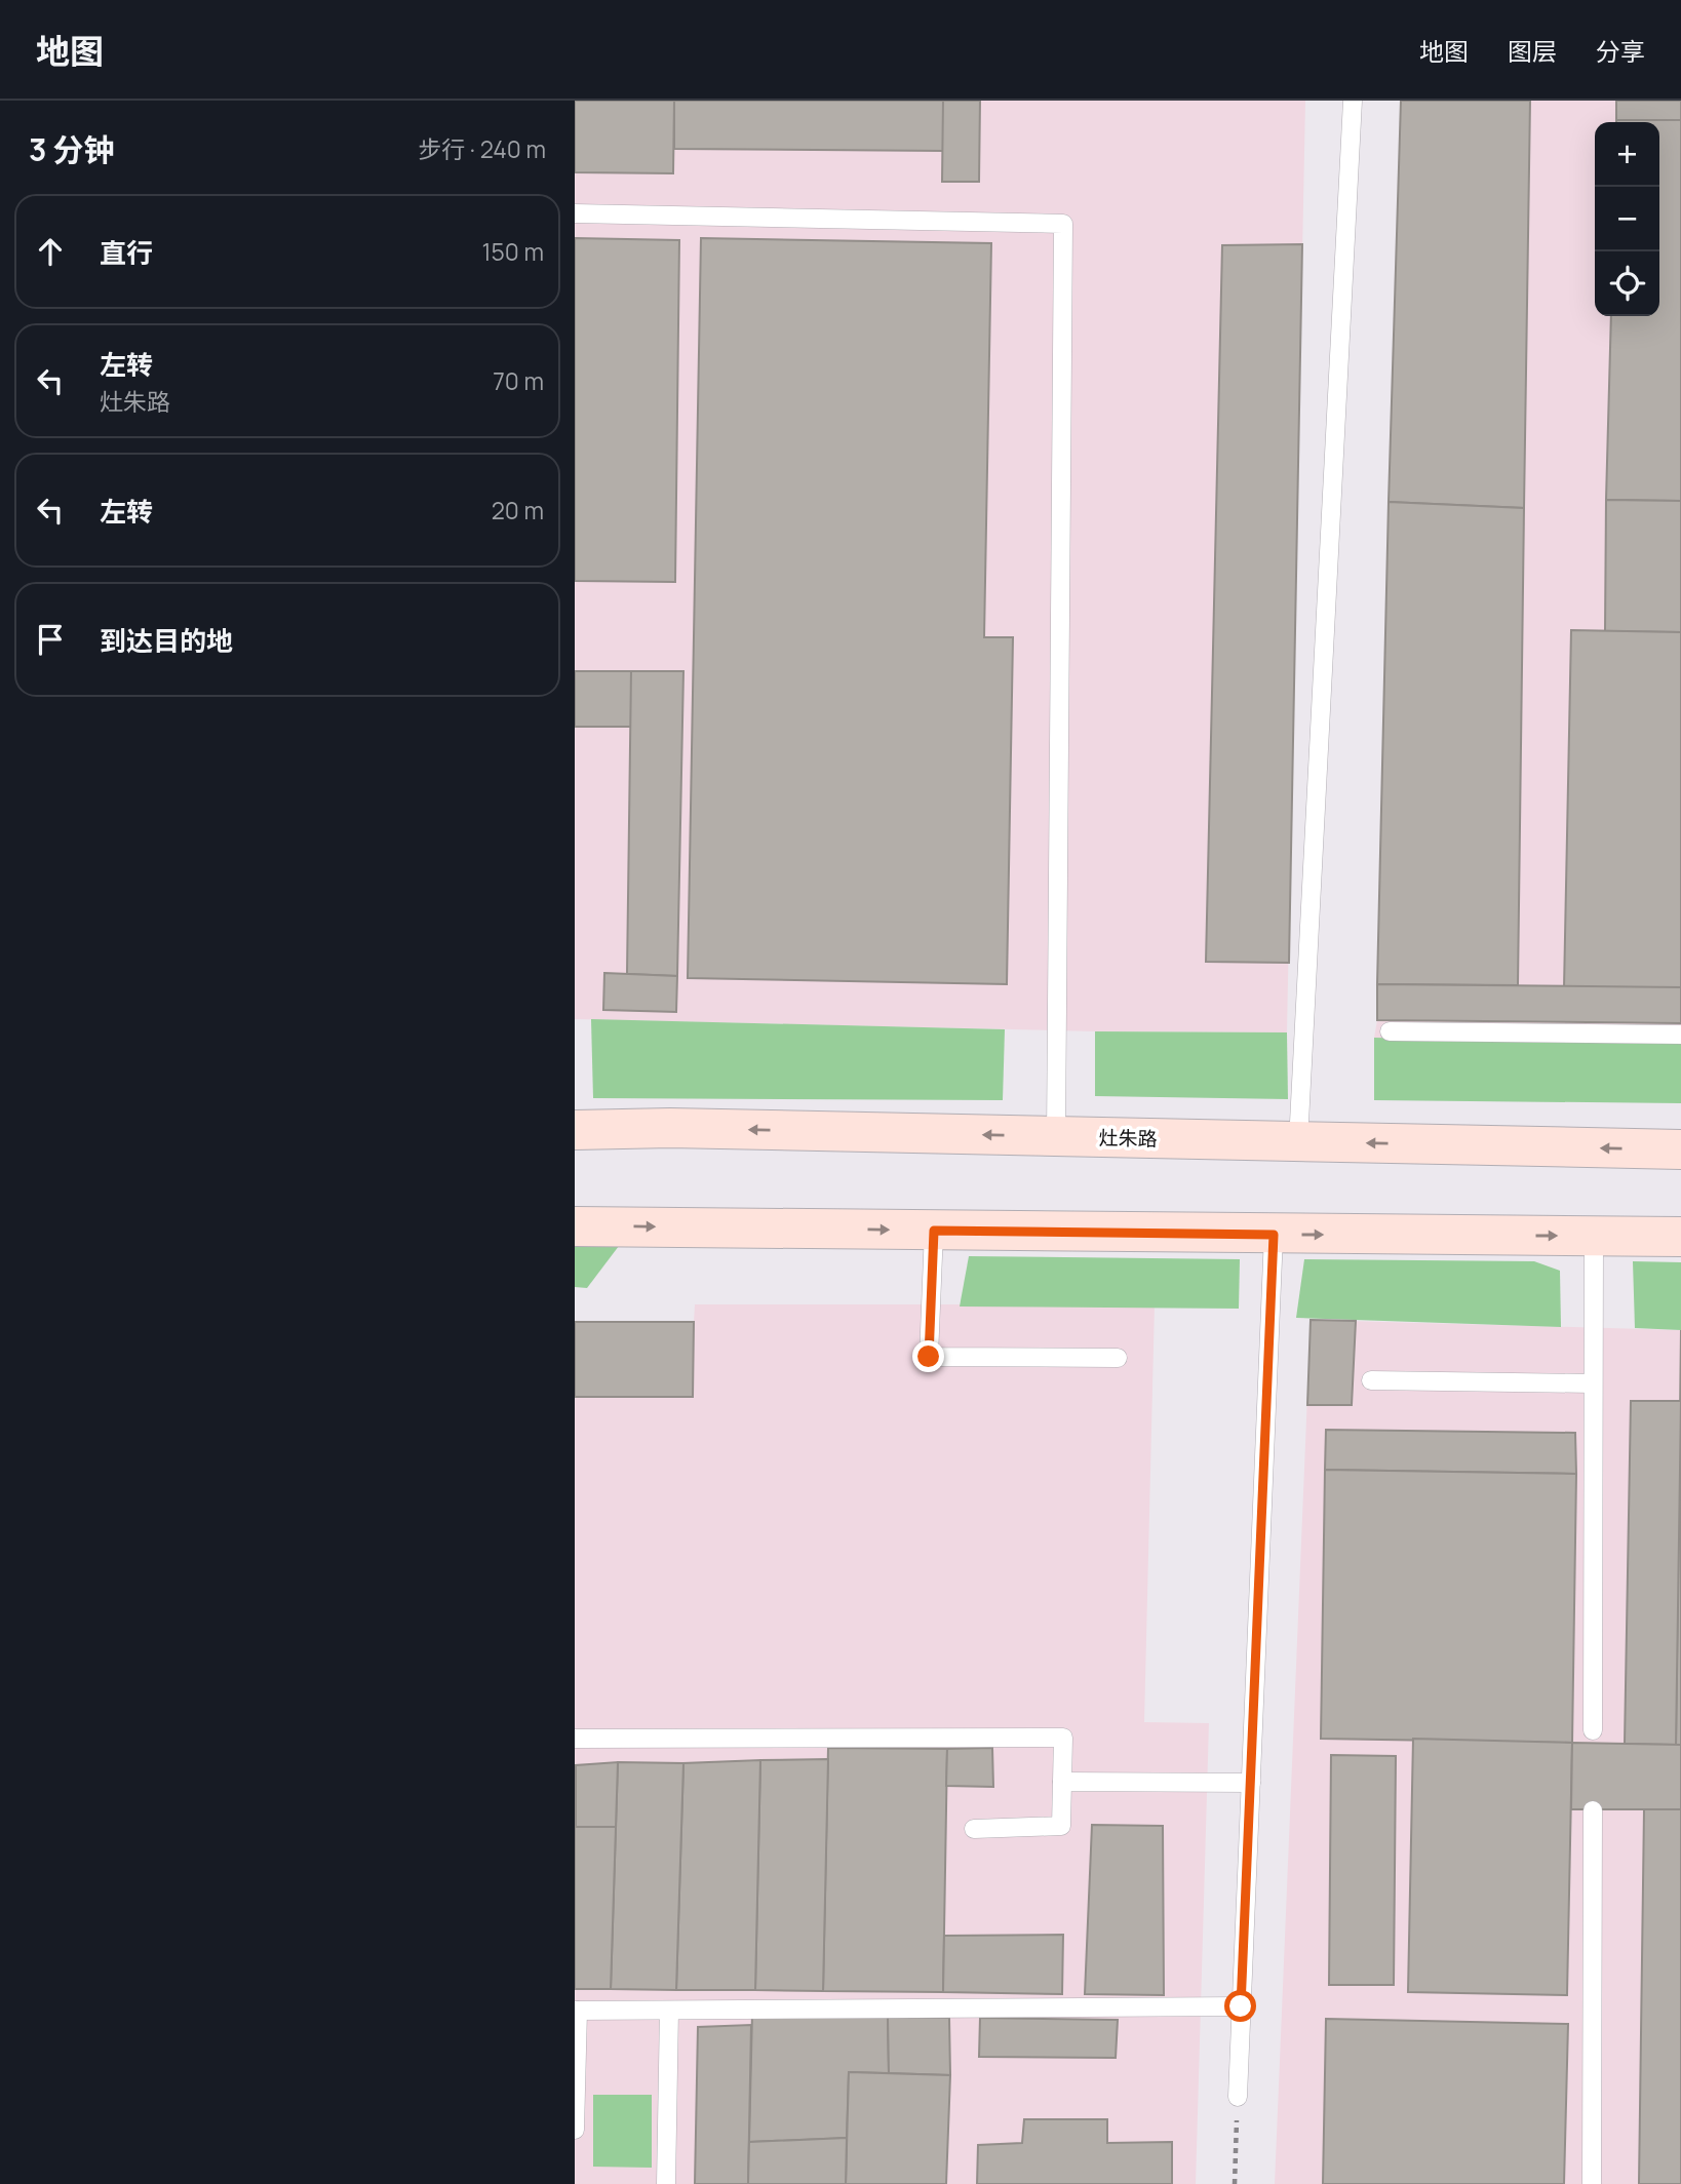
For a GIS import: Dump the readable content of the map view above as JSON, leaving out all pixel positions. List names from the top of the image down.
{
  "streets": {
    "main road": ["灶朱路"]
  },
  "page": {
    "header": "地图",
    "nav": ["地图", "图层", "分享"],
    "heading": ["3 分钟", "步行 · 240 m"],
    "map_buttons": ["+", "−"],
    "list": [
      ["直行", "150 m"],
      ["左转", "灶朱路", "70 m"],
      ["左转", "20 m"],
      "到达目的地"
    ]
  }
}
